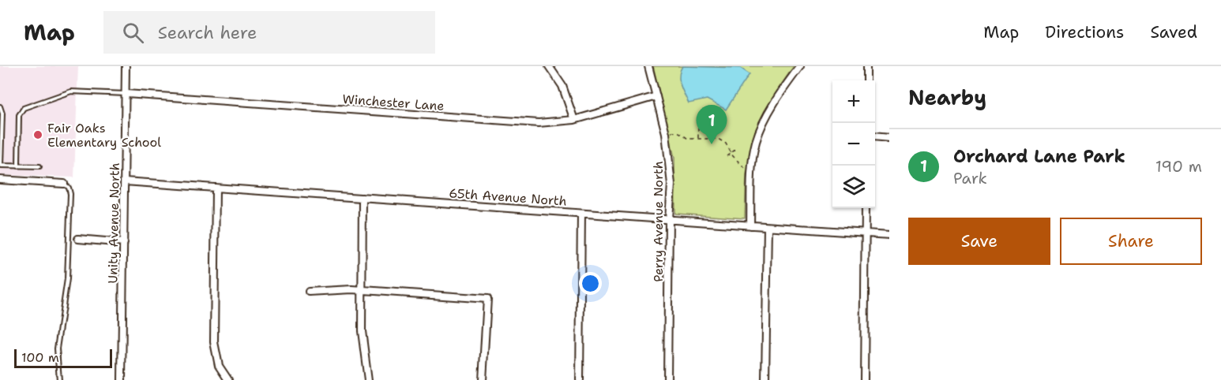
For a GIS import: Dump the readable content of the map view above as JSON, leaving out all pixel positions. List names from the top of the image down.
{
  "streets": {
    "street": [
      "Winchester Lane",
      "65th Avenue North",
      "Perry Avenue North",
      "Unity Avenue North"
    ]
  },
  "crossings": [
    ["Winchester Lane", "Perry Avenue North"],
    ["Winchester Lane", "Unity Avenue North"],
    ["65th Avenue North", "Perry Avenue North"],
    ["65th Avenue North", "Unity Avenue North"]
  ],
  "places": ["Fair Oaks Elementary School"],
  "scale_bar": "100 m",
  "page": {
    "header": "Map",
    "search": "Search here",
    "nav": ["Map", "Directions", "Saved"],
    "heading": "Nearby",
    "map_buttons": ["+", "−"],
    "pins": "1",
    "list": [
      {
        "mark": "1",
        "name": "Orchard Lane Park",
        "note": "Park",
        "value": "190 m"
      }
    ],
    "buttons": ["Save", "Share"],
    "scale": "100 m"
  }
}
